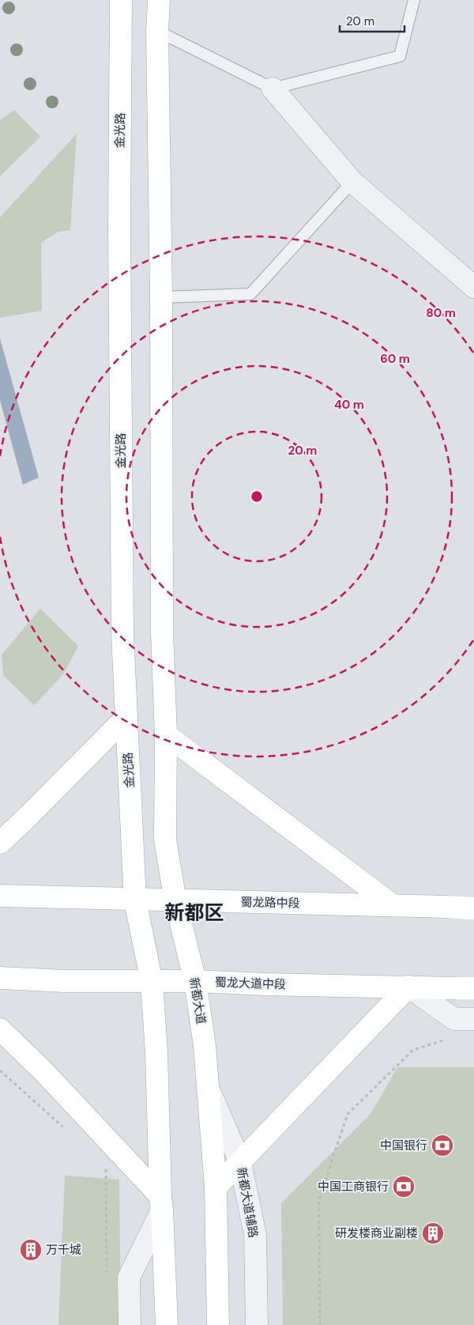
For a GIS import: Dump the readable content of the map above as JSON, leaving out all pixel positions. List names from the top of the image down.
{
  "streets": {
    "main road": [
      "金光路",
      "蜀龙路中段",
      "蜀龙大道中段",
      "新都大道"
    ],
    "street": ["新都大道辅路"]
  },
  "crossings": [
    ["金光路", "蜀龙路中段"],
    ["金光路", "蜀龙大道中段"],
    ["蜀龙路中段", "新都大道"],
    ["蜀龙大道中段", "新都大道"],
    ["新都大道", "新都大道辅路"]
  ],
  "districts": ["新都区"],
  "places": {
    "bank": ["中国银行", "中国工商银行"],
    "building": ["研发楼商业副楼", "万千城"]
  },
  "scale_bar": "20 m",
  "rings": [
    "80 m",
    "60 m",
    "40 m",
    "20 m"
  ]
}
